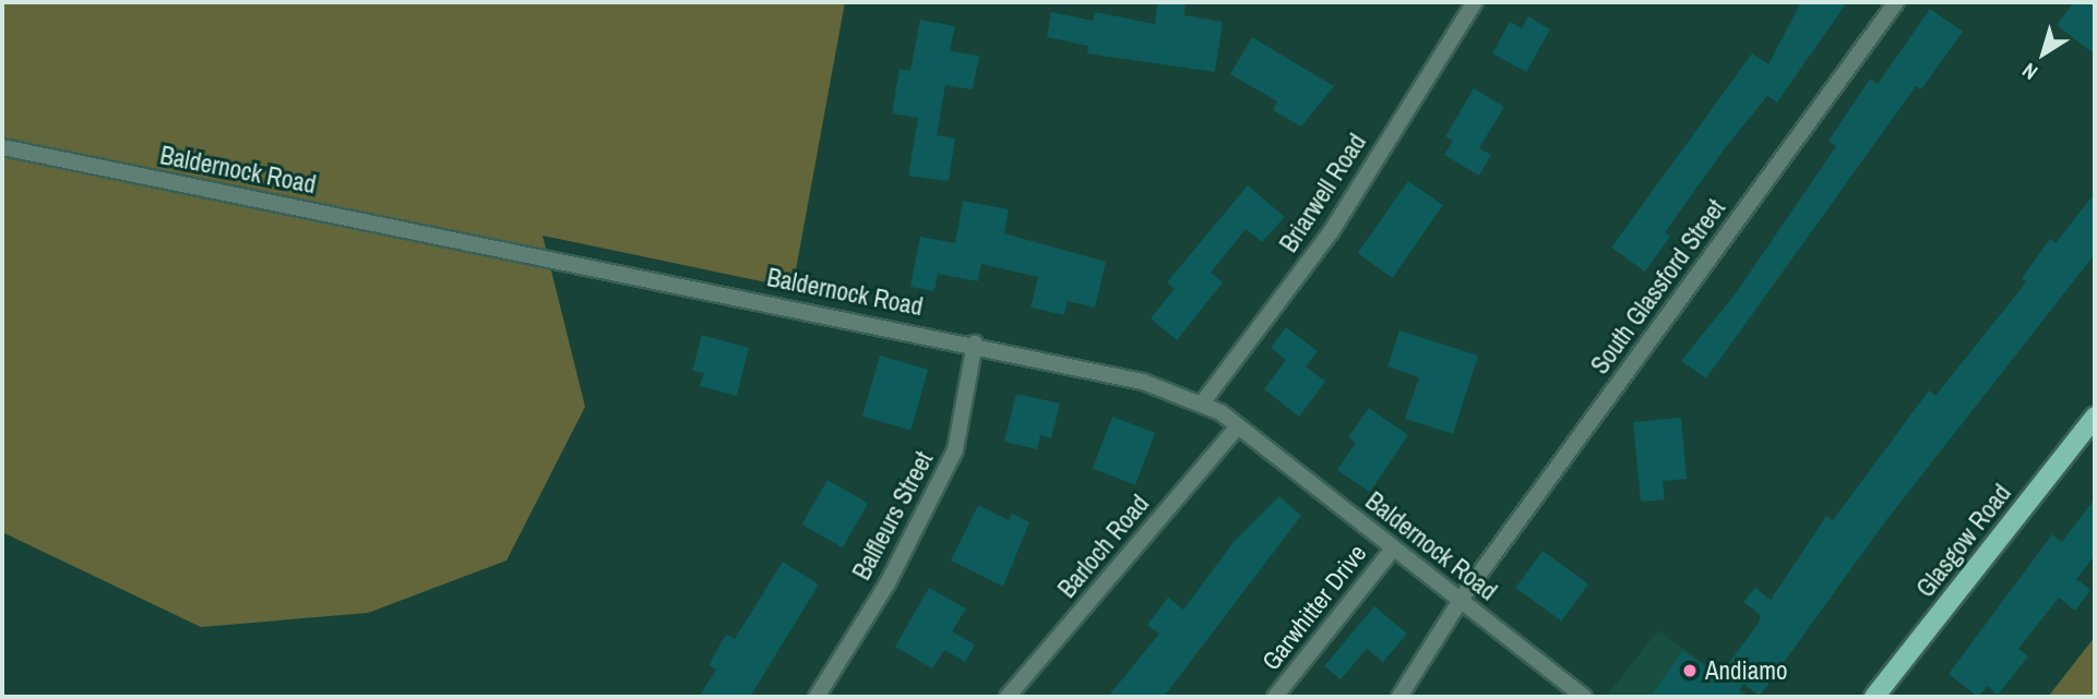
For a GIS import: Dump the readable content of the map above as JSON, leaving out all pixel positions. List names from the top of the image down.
{
  "streets": {
    "main road": ["Glasgow Road"],
    "street": [
      "Baldernock Road",
      "Briarwell Road",
      "South Glassford Street",
      "Balfleurs Street",
      "Barloch Road",
      "Garwhitter Drive"
    ]
  },
  "crossings": [
    ["Baldernock Road", "Briarwell Road"],
    ["Baldernock Road", "South Glassford Street"],
    ["Baldernock Road", "Balfleurs Street"],
    ["Baldernock Road", "Barloch Road"],
    ["Baldernock Road", "Garwhitter Drive"]
  ],
  "places": ["Andiamo"],
  "north": "bottom left"
}
